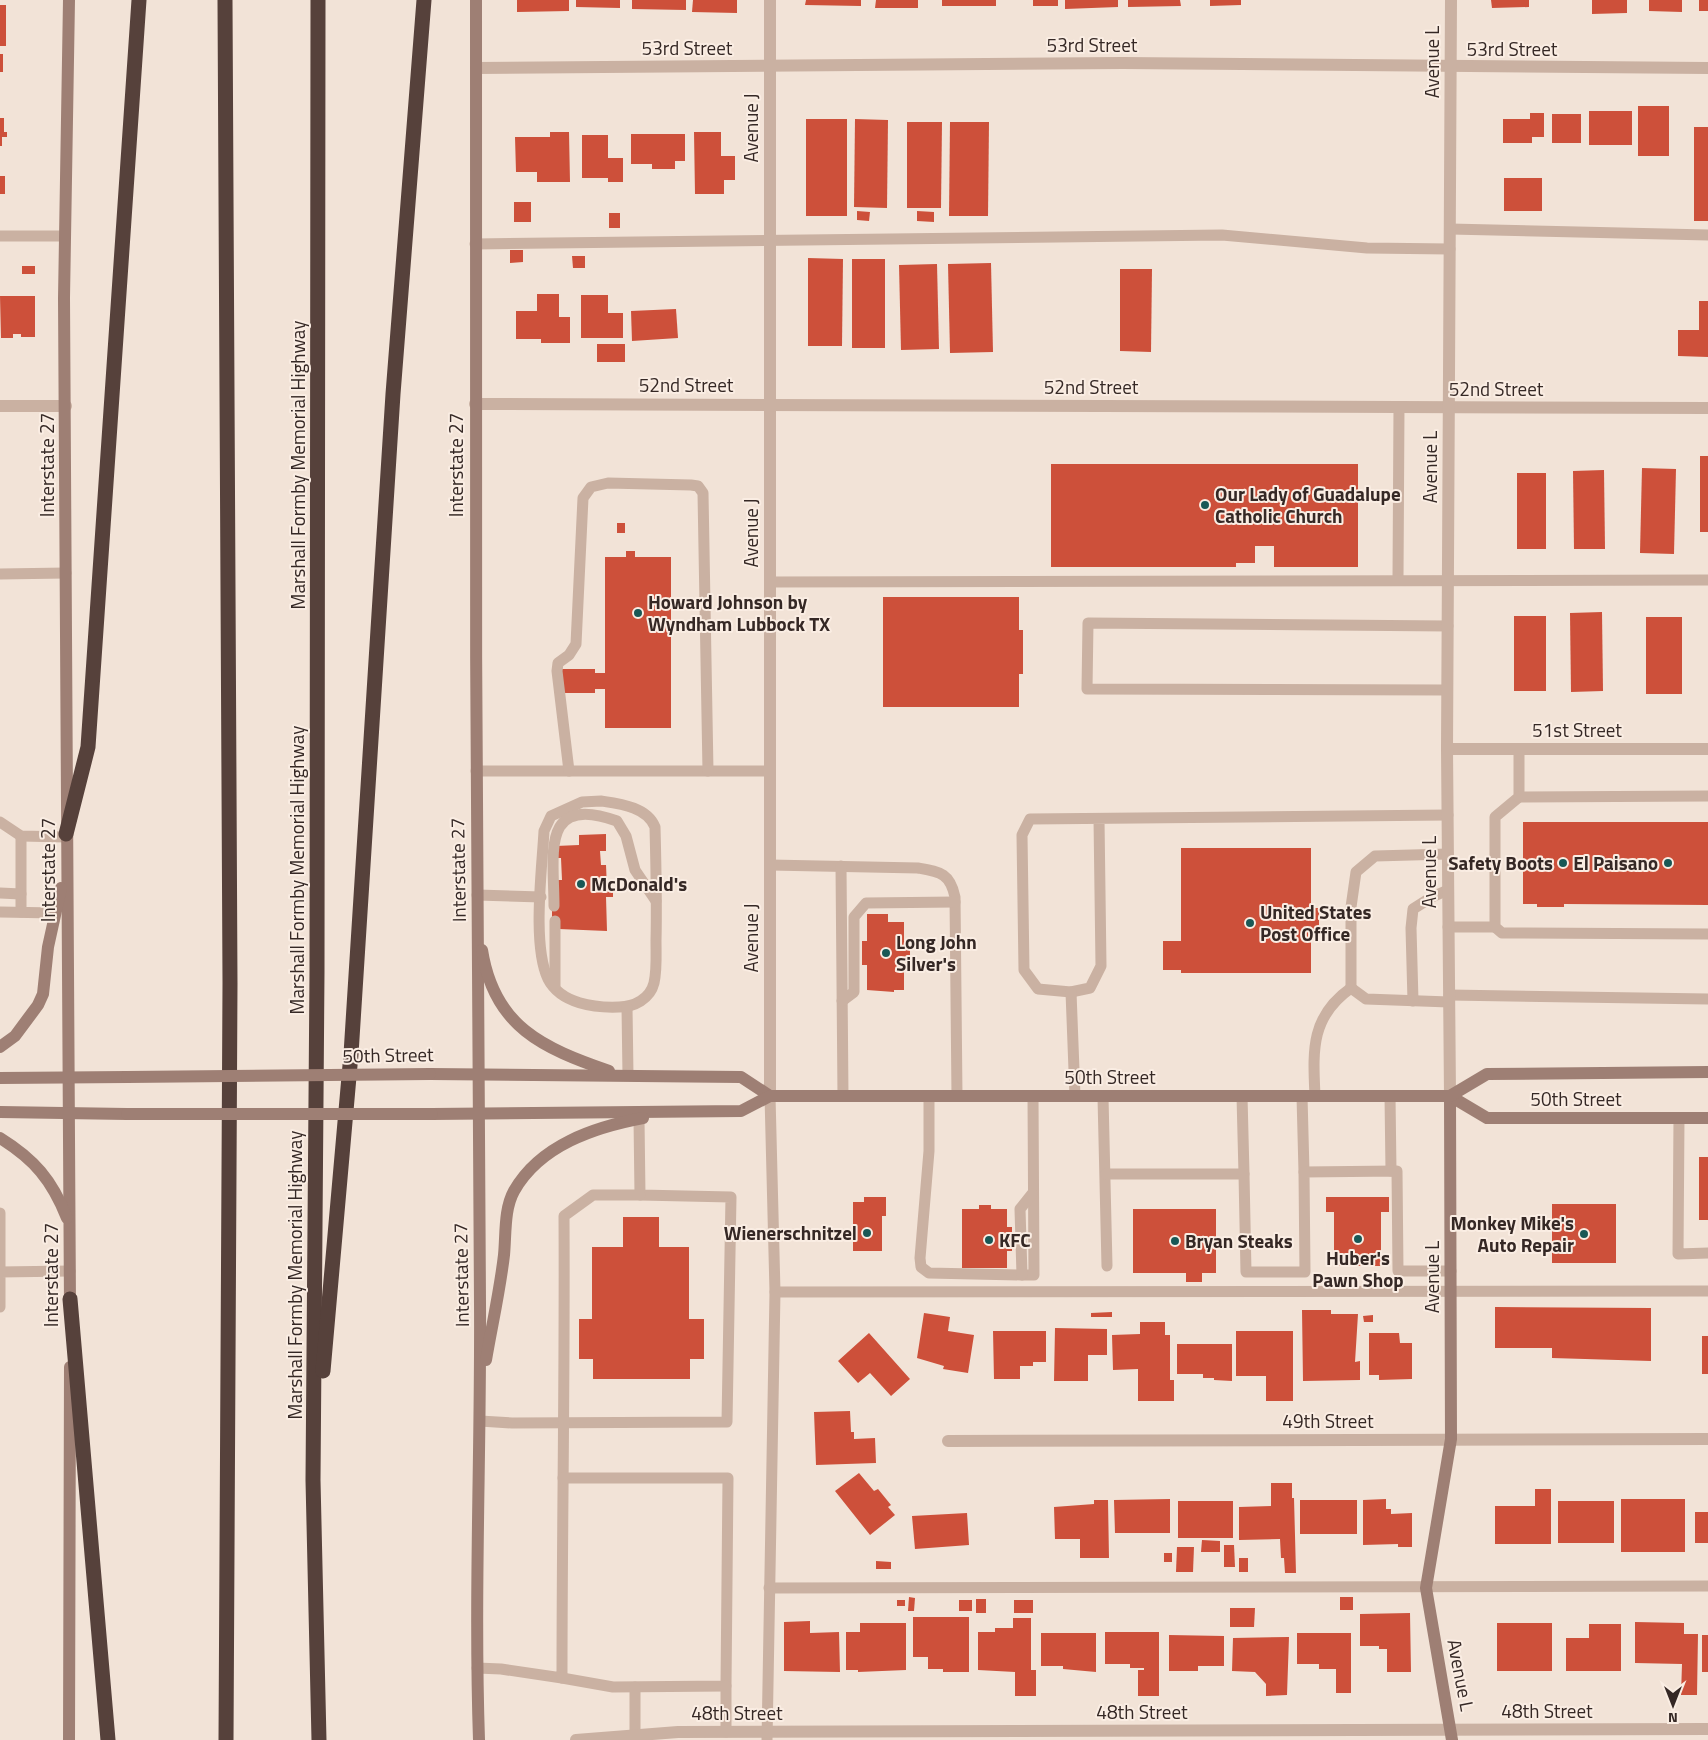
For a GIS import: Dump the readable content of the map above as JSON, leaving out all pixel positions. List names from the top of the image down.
{
  "streets": {
    "highway": ["Marshall Formby Memorial Highway"],
    "main road": ["Avenue L", "Interstate 27", "50th Street"],
    "street": [
      "53rd Street",
      "Avenue J",
      "52nd Street",
      "51st Street",
      "49th Street",
      "48th Street"
    ]
  },
  "crossings": [
    ["53rd Street", "Avenue L"],
    ["53rd Street", "Avenue J"],
    ["53rd Street", "Interstate 27"],
    ["Avenue L", "52nd Street"],
    ["Avenue L", "51st Street"],
    ["Avenue L", "50th Street"],
    ["Avenue L", "49th Street"],
    ["Avenue L", "48th Street"],
    ["Avenue J", "52nd Street"],
    ["Avenue J", "50th Street"],
    ["52nd Street", "Interstate 27"],
    ["Interstate 27", "50th Street"]
  ],
  "places": [
    "Our Lady of Guadalupe Catholic Church",
    "Howard Johnson by Wyndham Lubbock TX",
    "Safety Boots",
    "El Paisano",
    "McDonald's",
    "United States Post Office",
    "Long John Silver's",
    "Wienerschnitzel",
    "Monkey Mike's Auto Repair",
    "Huber's Pawn Shop",
    "KFC",
    "Bryan Steaks"
  ],
  "north": "bottom"
}
